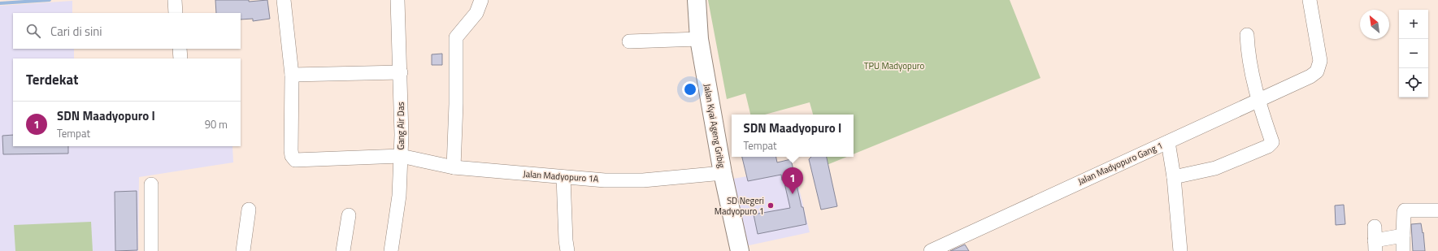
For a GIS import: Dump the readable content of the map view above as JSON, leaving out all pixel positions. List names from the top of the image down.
{
  "streets": {
    "main road": ["Jalan Kyai Ageng Gribig"],
    "street": ["Gang Air Das", "Jalan Madyopuro Gang 1", "Jalan Madyopuro 1A"]
  },
  "crossings": [
    ["Gang Air Das", "Jalan Madyopuro 1A"],
    ["Jalan Kyai Ageng Gribig", "Jalan Madyopuro 1A"]
  ],
  "parks": ["TPU Madyopuro"],
  "places": ["SD Negeri Madyopuro 1"],
  "north": "top left",
  "page": {
    "map_buttons": ["+", "−"],
    "search": "Cari di sini",
    "heading": "Terdekat",
    "list": [
      {
        "mark": "1",
        "name": "SDN Maadyopuro I",
        "note": "Tempat",
        "value": "90 m"
      }
    ],
    "popup": ["SDN Maadyopuro I", "Tempat"],
    "pins": "1"
  }
}
